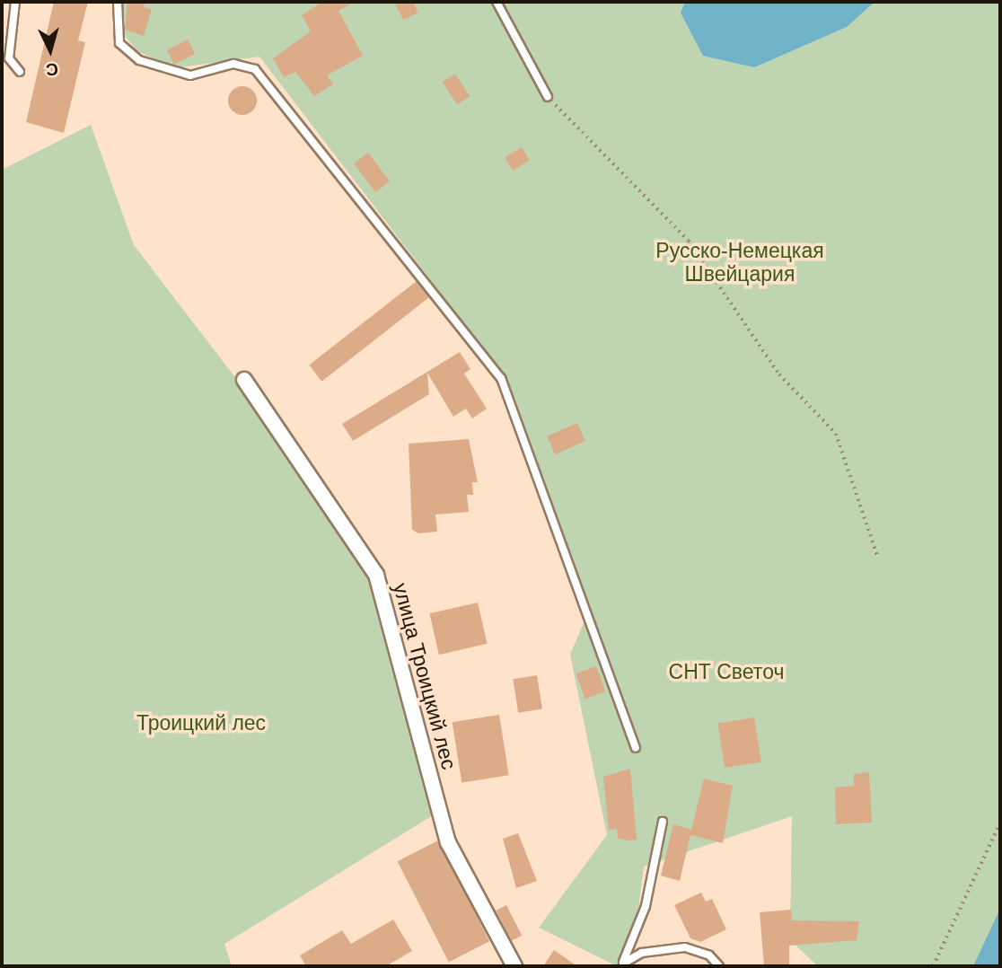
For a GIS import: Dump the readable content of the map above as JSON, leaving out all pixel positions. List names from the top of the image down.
{
  "streets": {
    "street": ["улица Троицкий лес"]
  },
  "parks": ["Русско-Немецкая Швейцария", "СНТ Светоч", "Троицкий лес"],
  "north": "bottom"
}
